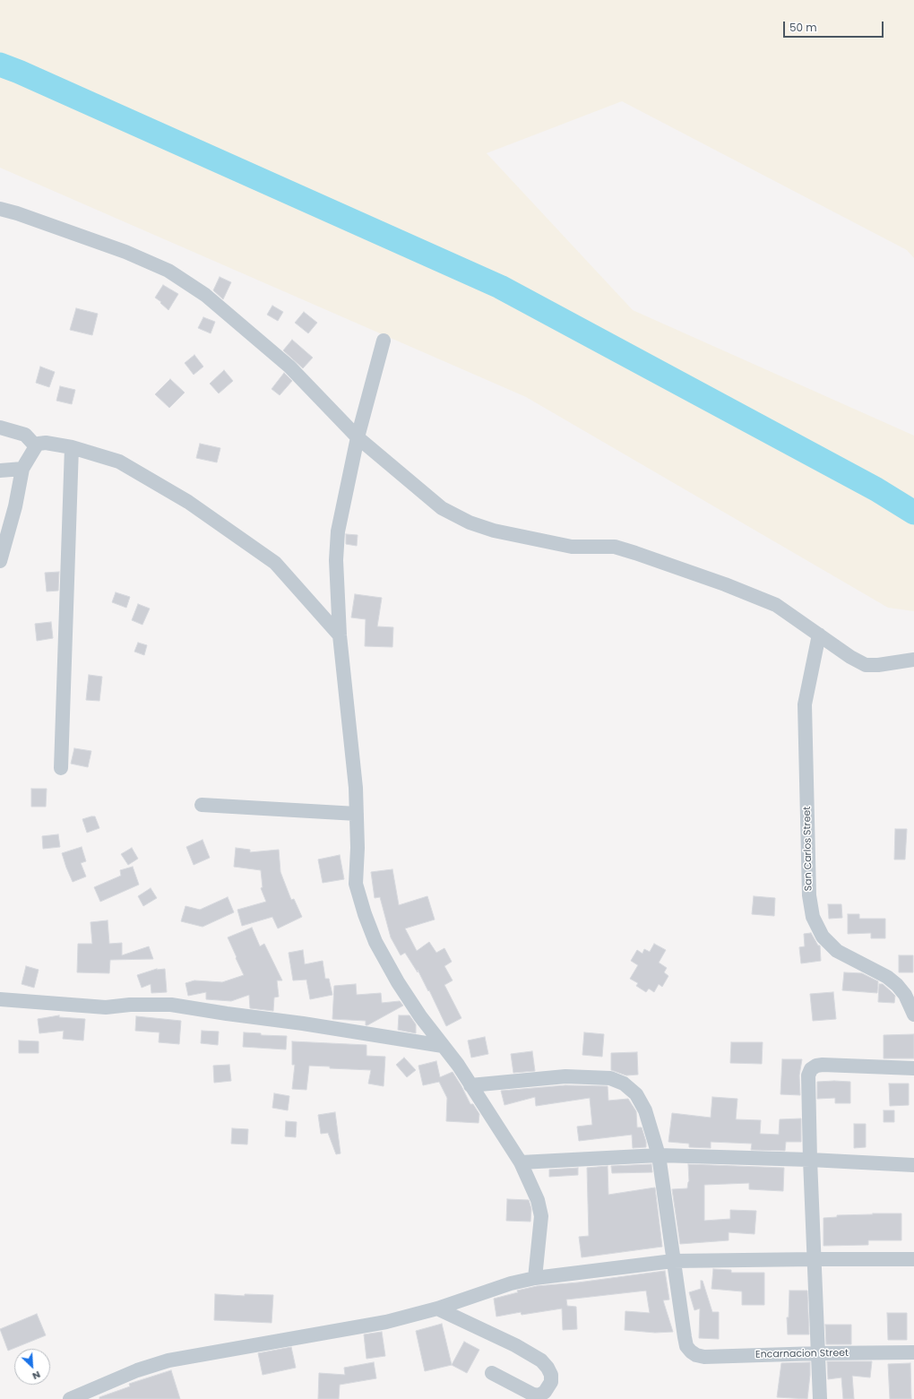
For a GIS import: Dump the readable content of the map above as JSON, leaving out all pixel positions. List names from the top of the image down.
{
  "streets": {
    "street": ["San Carlos Street", "Encarnacion Street"]
  },
  "scale_bar": "50 m",
  "north": "bottom right"
}
